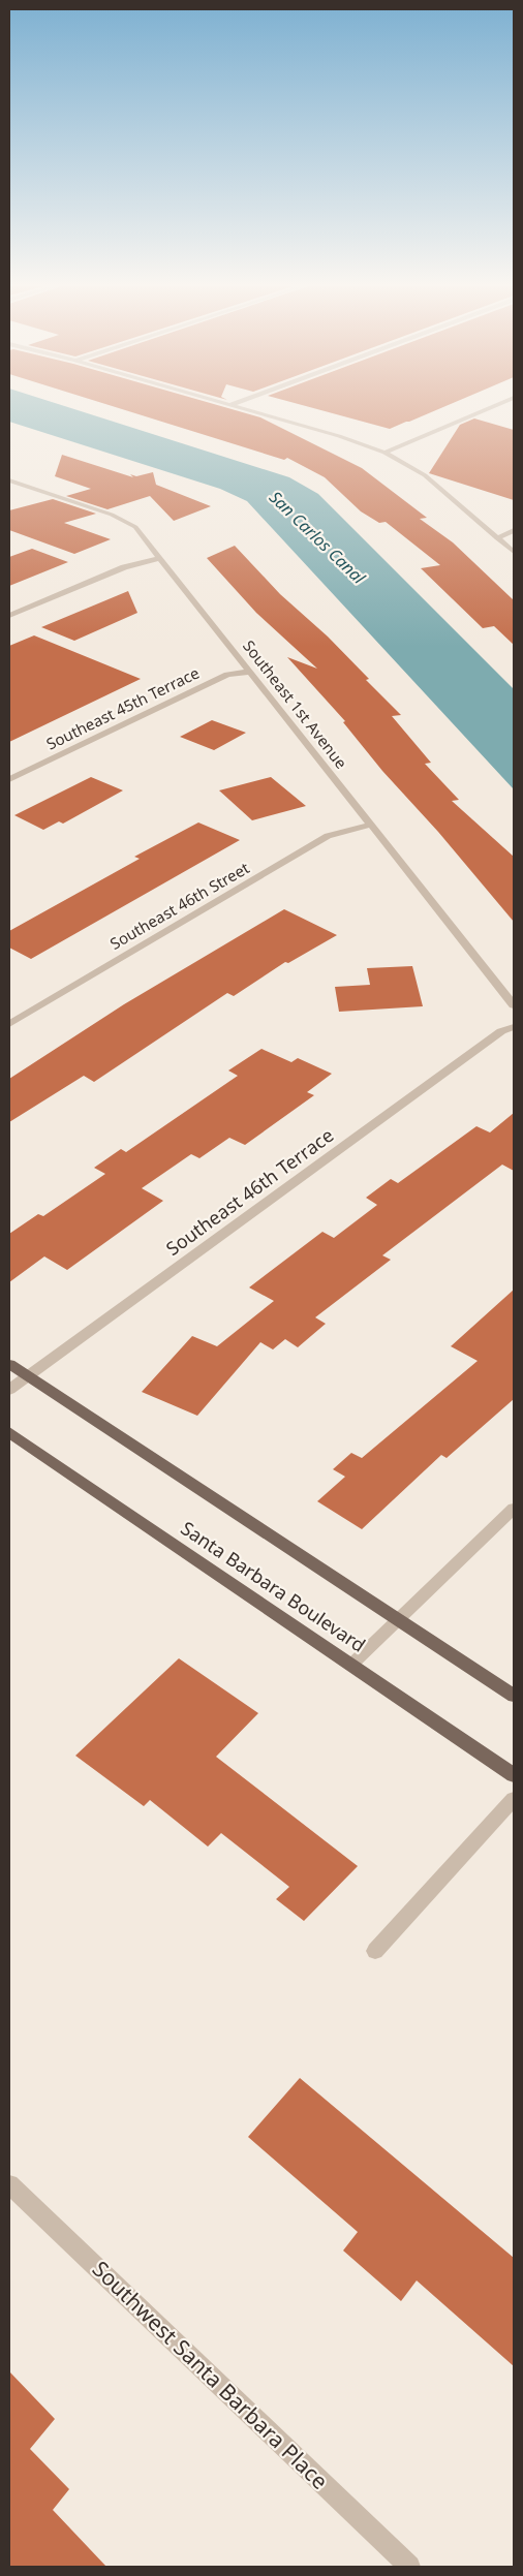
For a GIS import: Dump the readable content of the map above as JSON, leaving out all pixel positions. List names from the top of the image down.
{
  "streets": {
    "main road": ["Santa Barbara Boulevard"],
    "street": [
      "Southeast 1st Avenue",
      "Southeast 45th Terrace",
      "Southeast 46th Street",
      "Southeast 46th Terrace",
      "Southwest Santa Barbara Place"
    ]
  },
  "crossings": [
    ["Southeast 1st Avenue", "Southeast 45th Terrace"],
    ["Southeast 1st Avenue", "Southeast 46th Street"]
  ],
  "water": ["San Carlos Canal"]
}
